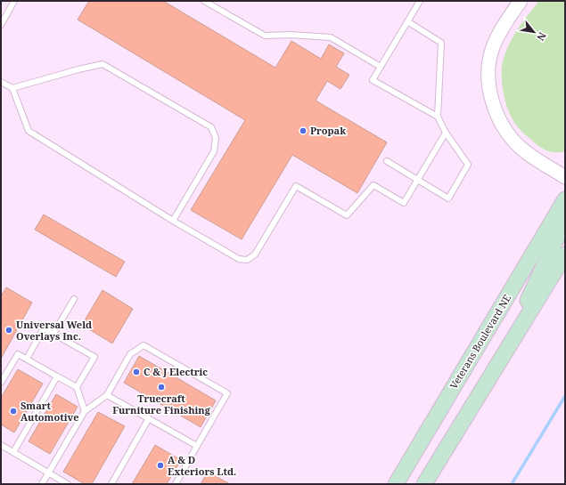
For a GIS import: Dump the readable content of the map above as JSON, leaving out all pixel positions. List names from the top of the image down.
{
  "streets": {
    "main road": ["Veterans Boulevard NE"]
  },
  "places": [
    "Propak",
    "Universal Weld Overlays Inc.",
    "C & J Electric",
    "Truecraft Furniture Finishing",
    "Smart Automotive",
    "A & D Exteriors Ltd."
  ],
  "north": "bottom right"
}
